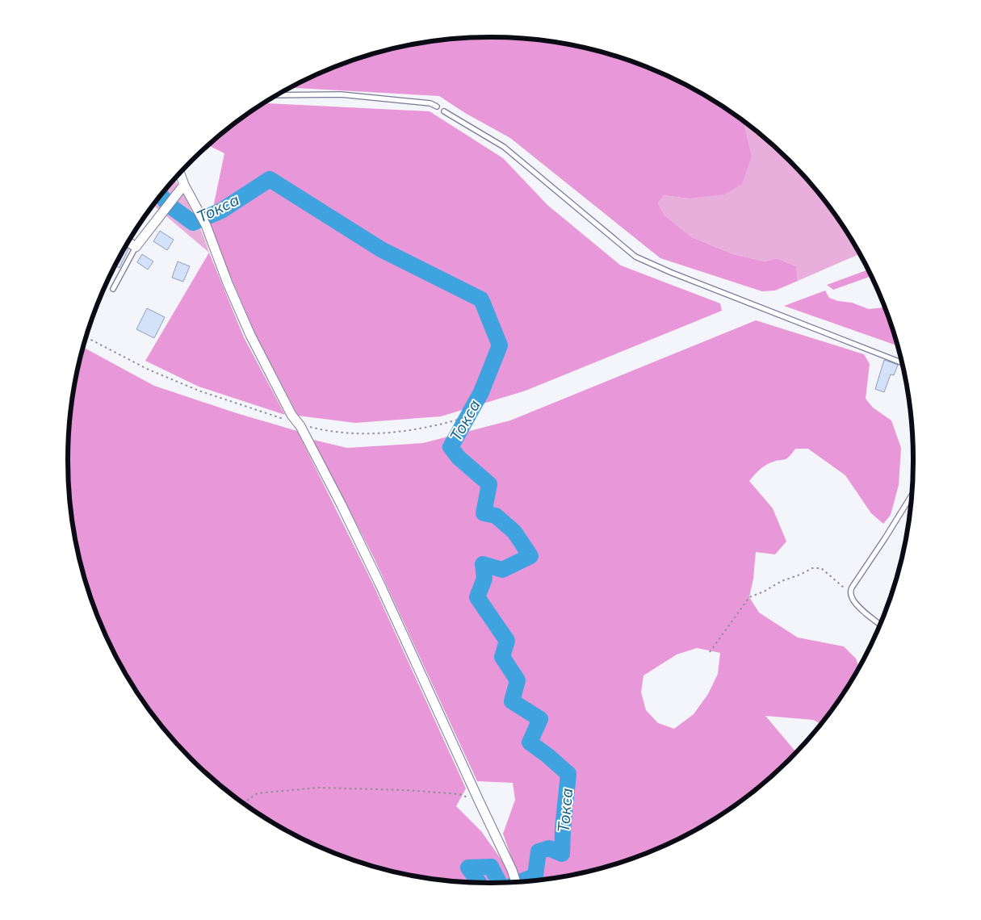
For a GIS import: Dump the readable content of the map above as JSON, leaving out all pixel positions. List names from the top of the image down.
{
  "water": ["Токса"]
}
